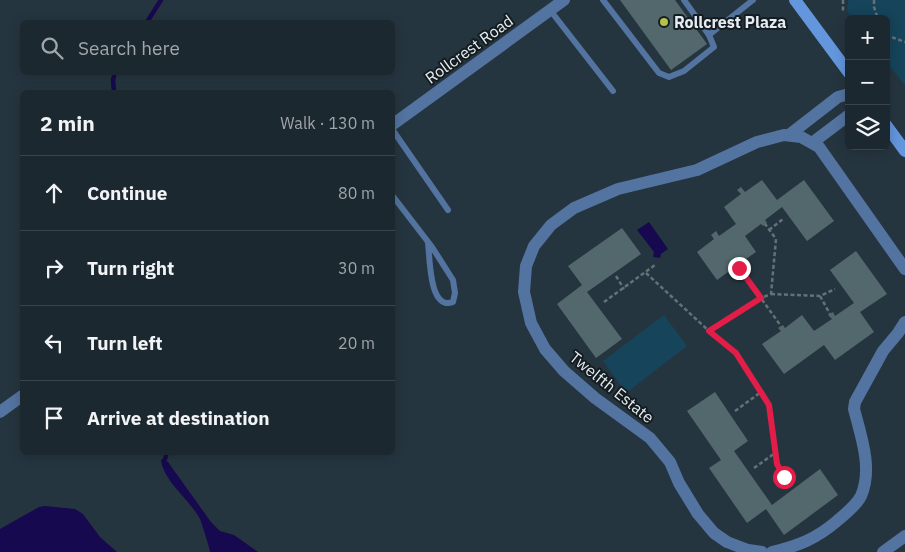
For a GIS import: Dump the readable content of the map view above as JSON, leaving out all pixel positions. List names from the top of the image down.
{
  "streets": {
    "street": ["Rollcrest Road", "Twelfth Estate"]
  },
  "places": ["Rollcrest Plaza"],
  "page": {
    "map_buttons": ["+", "−"],
    "search": "Search here",
    "heading": ["2 min", "Walk · 130 m"],
    "list": [
      ["Continue", "80 m"],
      ["Turn right", "30 m"],
      ["Turn left", "20 m"],
      "Arrive at destination"
    ]
  }
}
